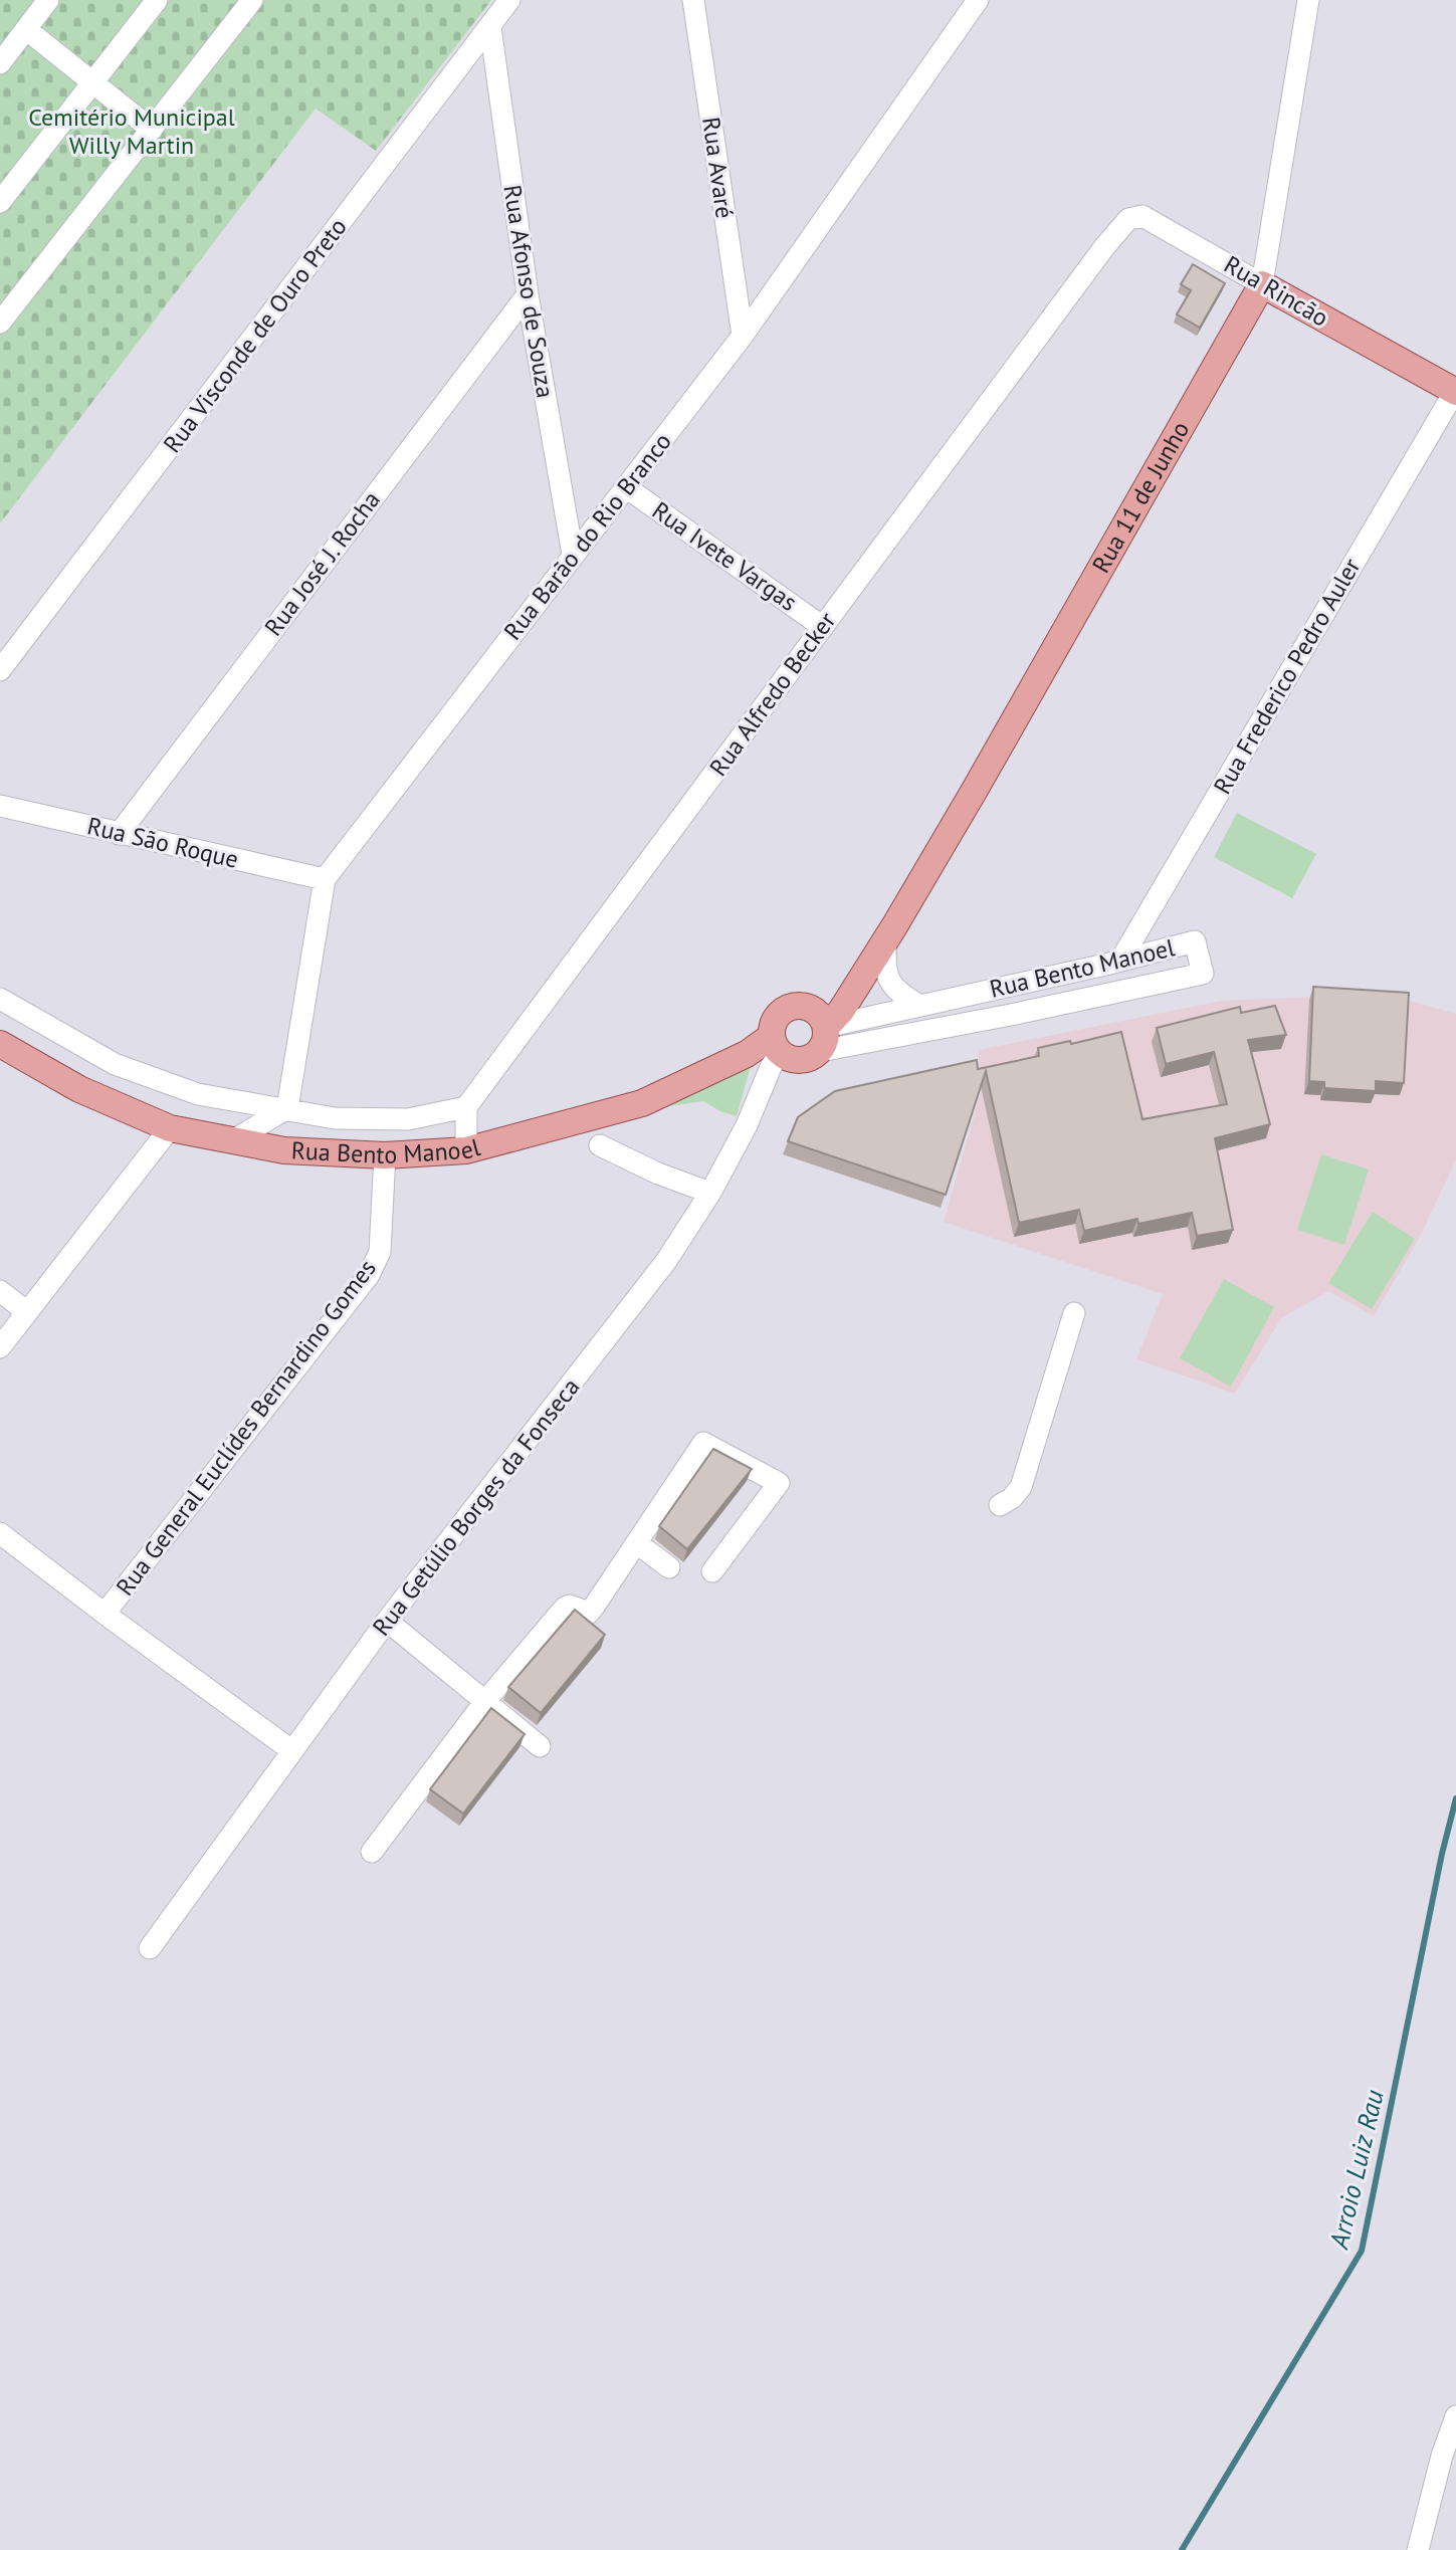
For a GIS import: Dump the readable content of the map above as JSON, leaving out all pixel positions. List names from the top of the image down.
{
  "streets": {
    "main road": ["Rua Rincão", "Rua 11 de Junho", "Rua Bento Manoel"],
    "street": [
      "Rua Avaré",
      "Rua Afonso de Souza",
      "Rua Visconde de Ouro Preto",
      "Rua Barão do Rio Branco",
      "Rua Ivete Vargas",
      "Rua José J. Rocha",
      "Rua Frederico Pedro Auler",
      "Rua Alfredo Becker",
      "Rua São Roque",
      "Rua General Euclídes Bernardino Gomes",
      "Rua Getúlio Borges da Fonseca"
    ]
  },
  "crossings": [
    ["Rua Avaré", "Rua Barão do Rio Branco"],
    ["Rua Afonso de Souza", "Rua Visconde de Ouro Preto"],
    ["Rua Afonso de Souza", "Rua Barão do Rio Branco"],
    ["Rua Afonso de Souza", "Rua José J. Rocha"],
    ["Rua Rincão", "Rua 11 de Junho"],
    ["Rua Rincão", "Rua Frederico Pedro Auler"],
    ["Rua Rincão", "Rua Alfredo Becker"],
    ["Rua 11 de Junho", "Rua Bento Manoel"],
    ["Rua 11 de Junho", "Rua Getúlio Borges da Fonseca"],
    ["Rua Barão do Rio Branco", "Rua Ivete Vargas"],
    ["Rua Barão do Rio Branco", "Rua São Roque"],
    ["Rua Ivete Vargas", "Rua Alfredo Becker"],
    ["Rua José J. Rocha", "Rua São Roque"],
    ["Rua Frederico Pedro Auler", "Rua Bento Manoel"],
    ["Rua Bento Manoel", "Rua General Euclídes Bernardino Gomes"],
    ["Rua Bento Manoel", "Rua Getúlio Borges da Fonseca"]
  ],
  "water": ["Arroio Luiz Rau"],
  "parks": ["Cemitério Municipal Willy Martin"]
}
